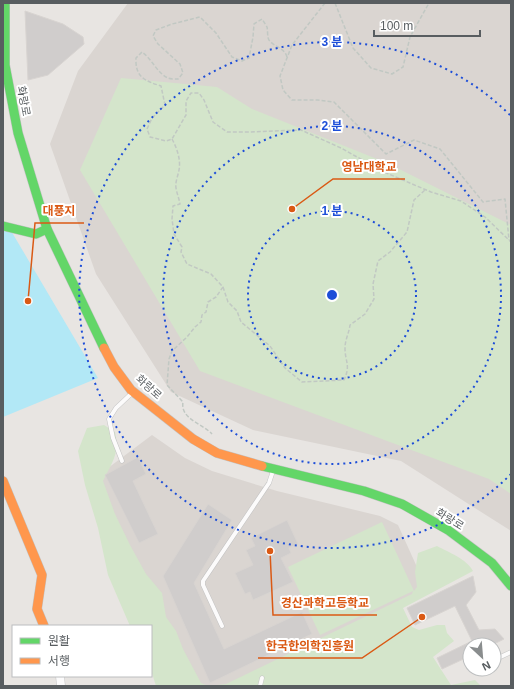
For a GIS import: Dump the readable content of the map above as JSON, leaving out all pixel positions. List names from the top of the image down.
{
  "streets": {
    "street": ["화랑로"]
  },
  "places": [
    "영남대학교",
    "대풍지",
    "경산과학고등학교",
    "한국한의학진흥원"
  ],
  "legend": ["원활", "서행"],
  "scale_bar": "100 m",
  "north": "bottom right",
  "rings": ["3 분", "2 분", "1 분"]
}
